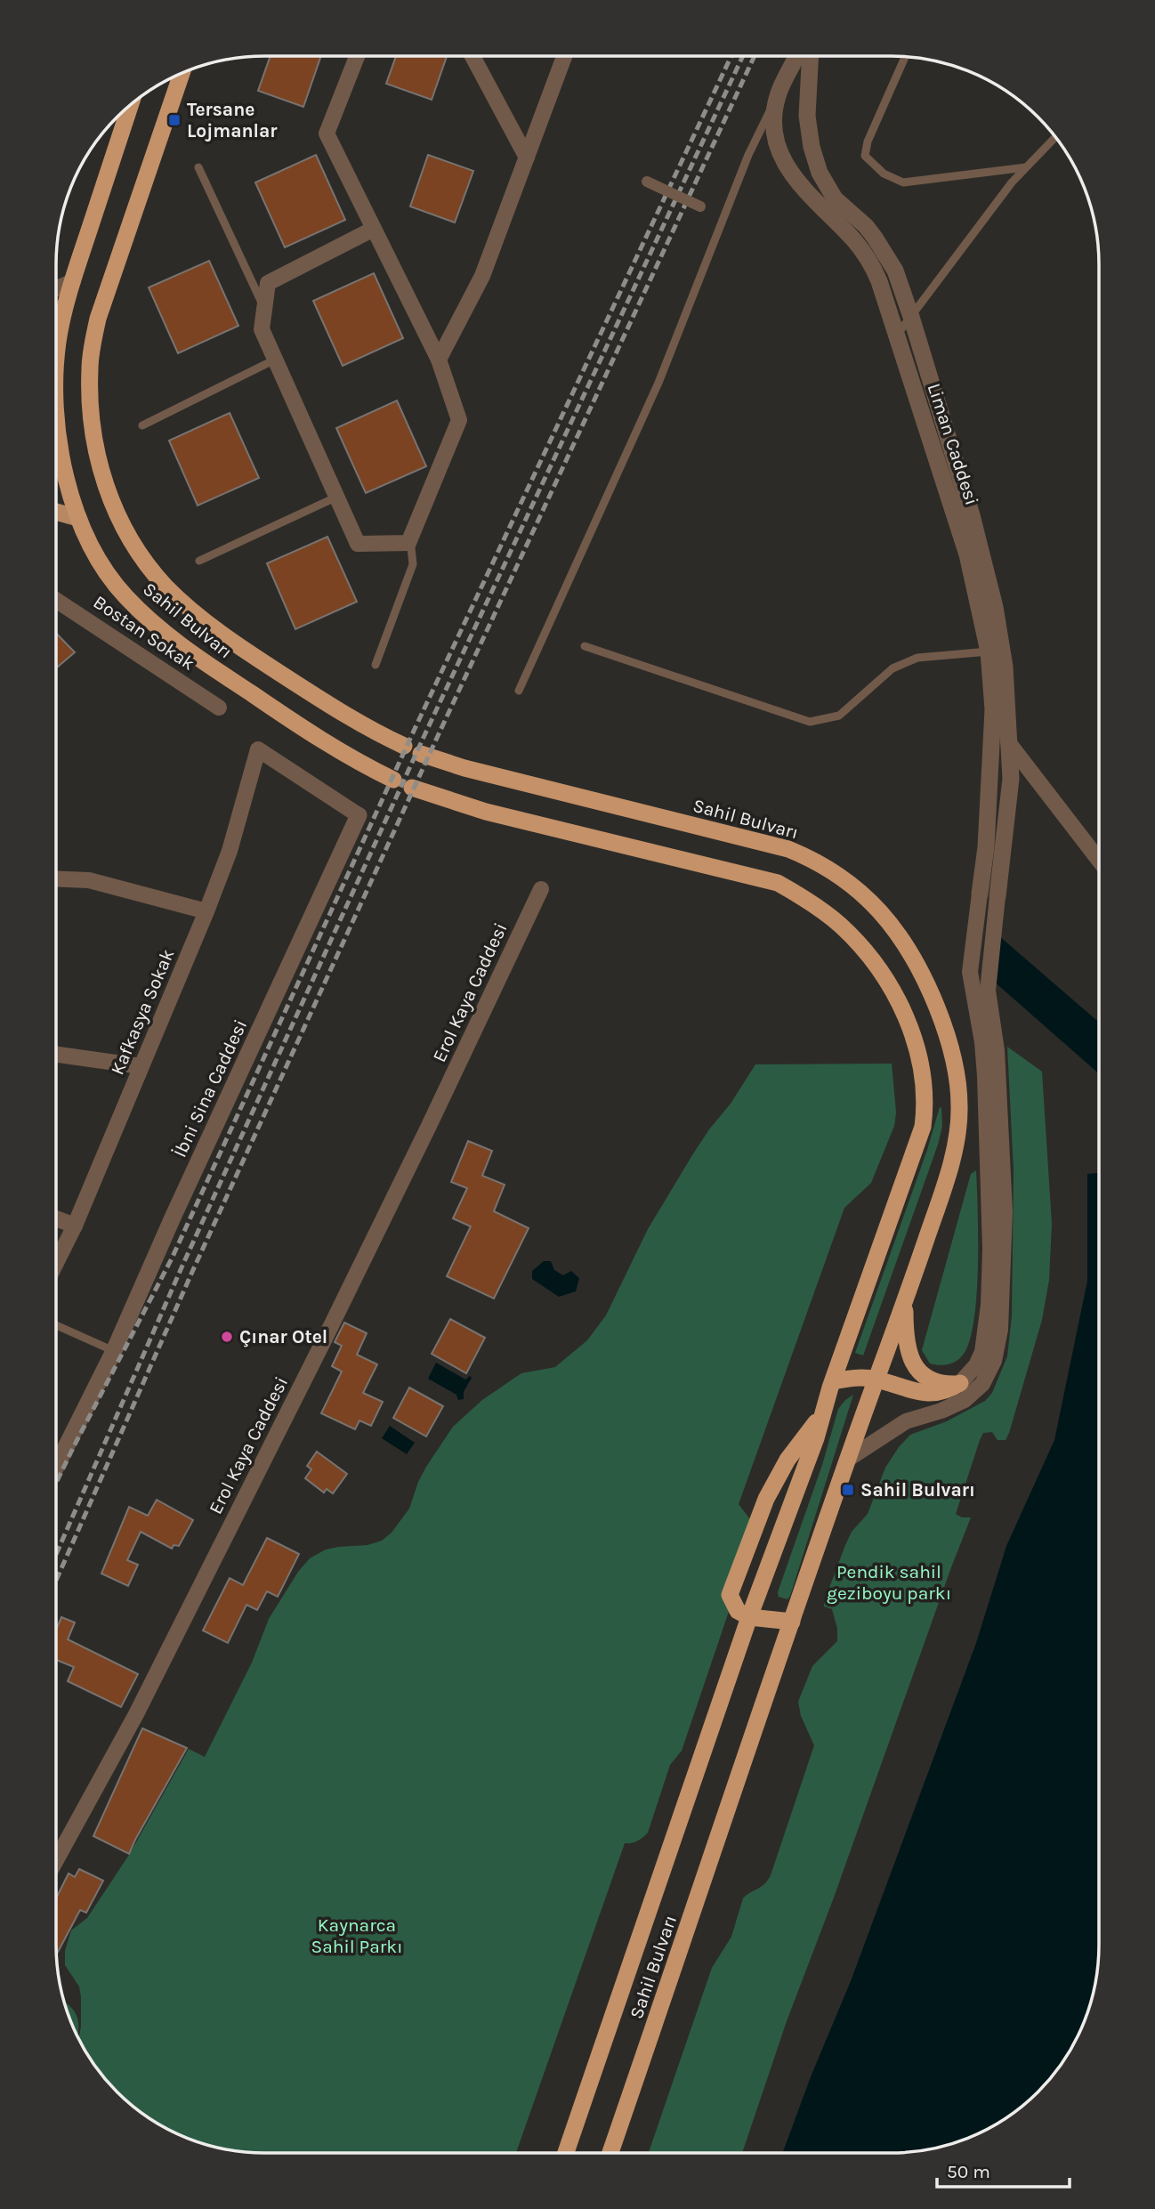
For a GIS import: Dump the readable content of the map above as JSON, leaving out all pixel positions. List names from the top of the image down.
{
  "streets": {
    "highway": ["Sahil Bulvarı"],
    "street": [
      "Liman Caddesi",
      "Bostan Sokak",
      "Erol Kaya Caddesi",
      "Kafkasya Sokak",
      "İbni Sina Caddesi"
    ]
  },
  "crossings": [
    ["Kafkasya Sokak", "İbni Sina Caddesi"]
  ],
  "parks": ["Pendik sahil geziboyu parkı", "Kaynarca Sahil Parkı"],
  "places": {
    "transit": ["Tersane Lojmanlar", "Sahil Bulvarı"],
    "other": ["Çınar Otel"]
  },
  "scale_bar": "50 m"
}
